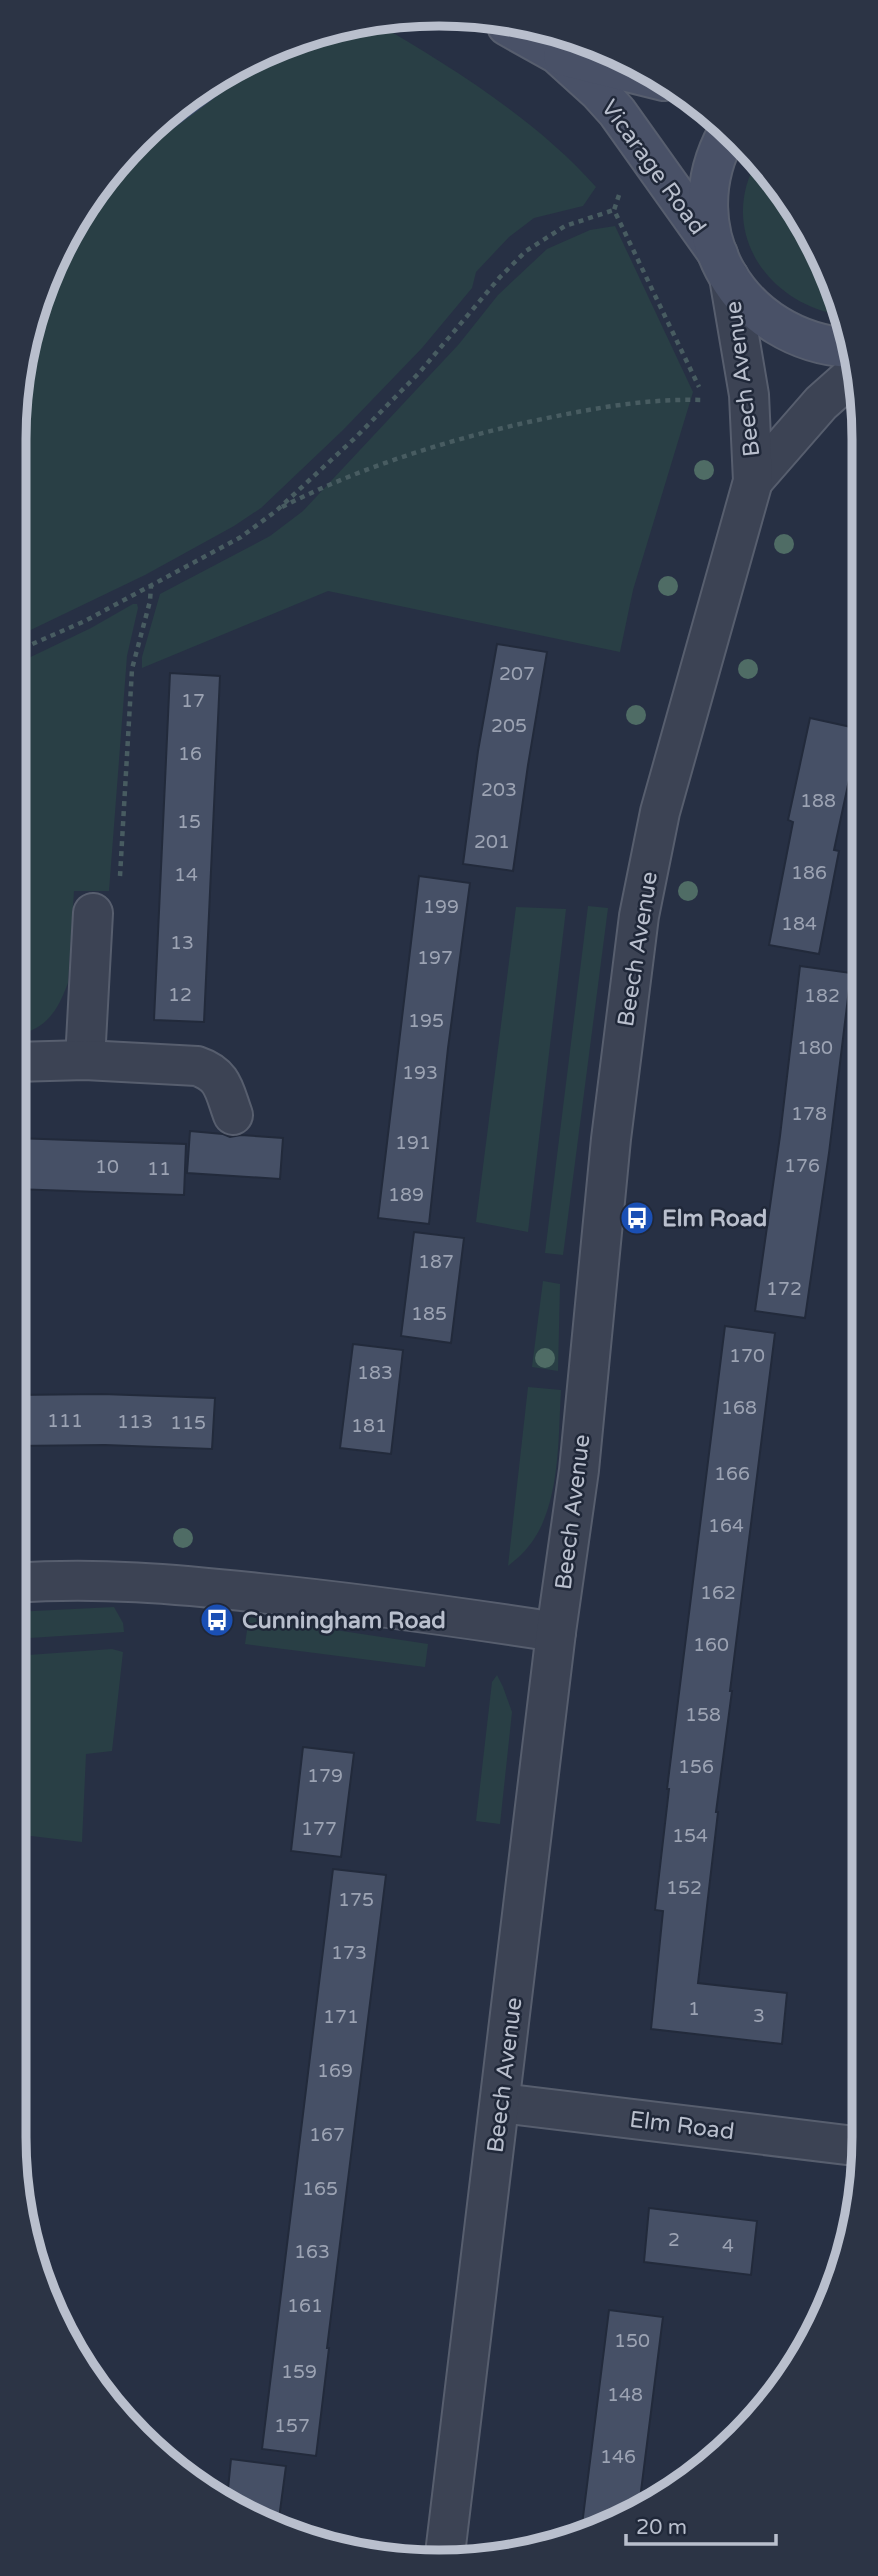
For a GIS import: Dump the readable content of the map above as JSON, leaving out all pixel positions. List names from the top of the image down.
{
  "streets": {
    "main road": ["Vicarage Road"],
    "street": ["Beech Avenue", "Elm Road"]
  },
  "crossings": [
    ["Vicarage Road", "Beech Avenue"],
    ["Beech Avenue", "Elm Road"]
  ],
  "places": {
    "bus stop": ["Elm Road", "Cunningham Road"]
  },
  "house_numbers": [
    "207",
    "17",
    "205",
    "16",
    "203",
    "188",
    "15",
    "201",
    "186",
    "14",
    "199",
    "184",
    "13",
    "197",
    "12",
    "182",
    "195",
    "180",
    "193",
    "178",
    "191",
    "176",
    "10",
    "11",
    "189",
    "187",
    "172",
    "185",
    "170",
    "183",
    "168",
    "111",
    "113",
    "115",
    "181",
    "166",
    "164",
    "162",
    "160",
    "158",
    "156",
    "179",
    "177",
    "154",
    "152",
    "175",
    "173",
    "1",
    "3",
    "171",
    "169",
    "167",
    "165",
    "2",
    "4",
    "163",
    "161",
    "150",
    "159",
    "148",
    "157",
    "146"
  ],
  "scale_bar": "20 m"
}
